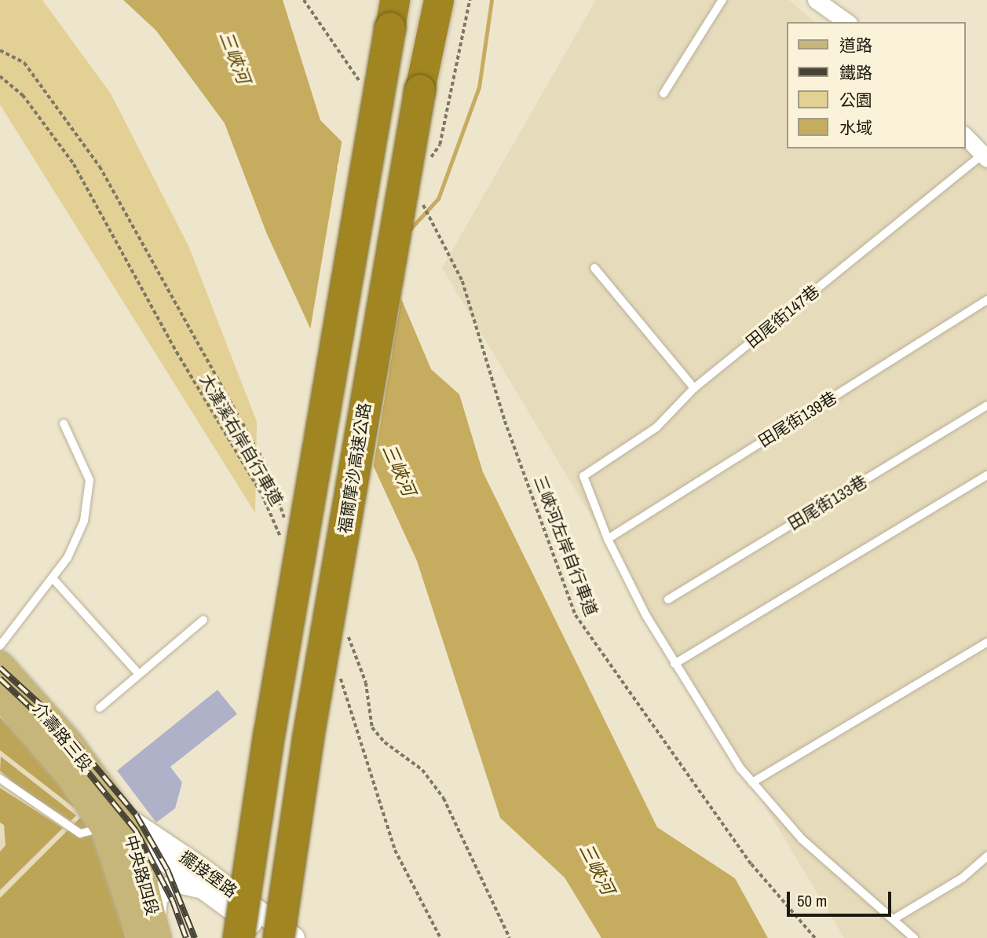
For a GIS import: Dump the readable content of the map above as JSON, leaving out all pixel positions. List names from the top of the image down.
{
  "streets": {
    "highway": ["福爾摩沙高速公路"],
    "main road": ["介壽路三段", "中央路四段"],
    "street": ["擺接堡路"],
    "lane": ["田尾街147巷", "田尾街139巷", "田尾街133巷"],
    "path": ["大漢溪右岸自行車道", "三峽河左岸自行車道"]
  },
  "crossings": [
    ["田尾街147巷", "田尾街139巷"],
    ["介壽路三段", "擺接堡路"],
    ["介壽路三段", "中央路四段"],
    ["擺接堡路", "中央路四段"]
  ],
  "water": ["三峽河"],
  "legend": [
    "道路",
    "鐵路",
    "公園",
    "水域"
  ],
  "scale_bar": "50 m"
}
